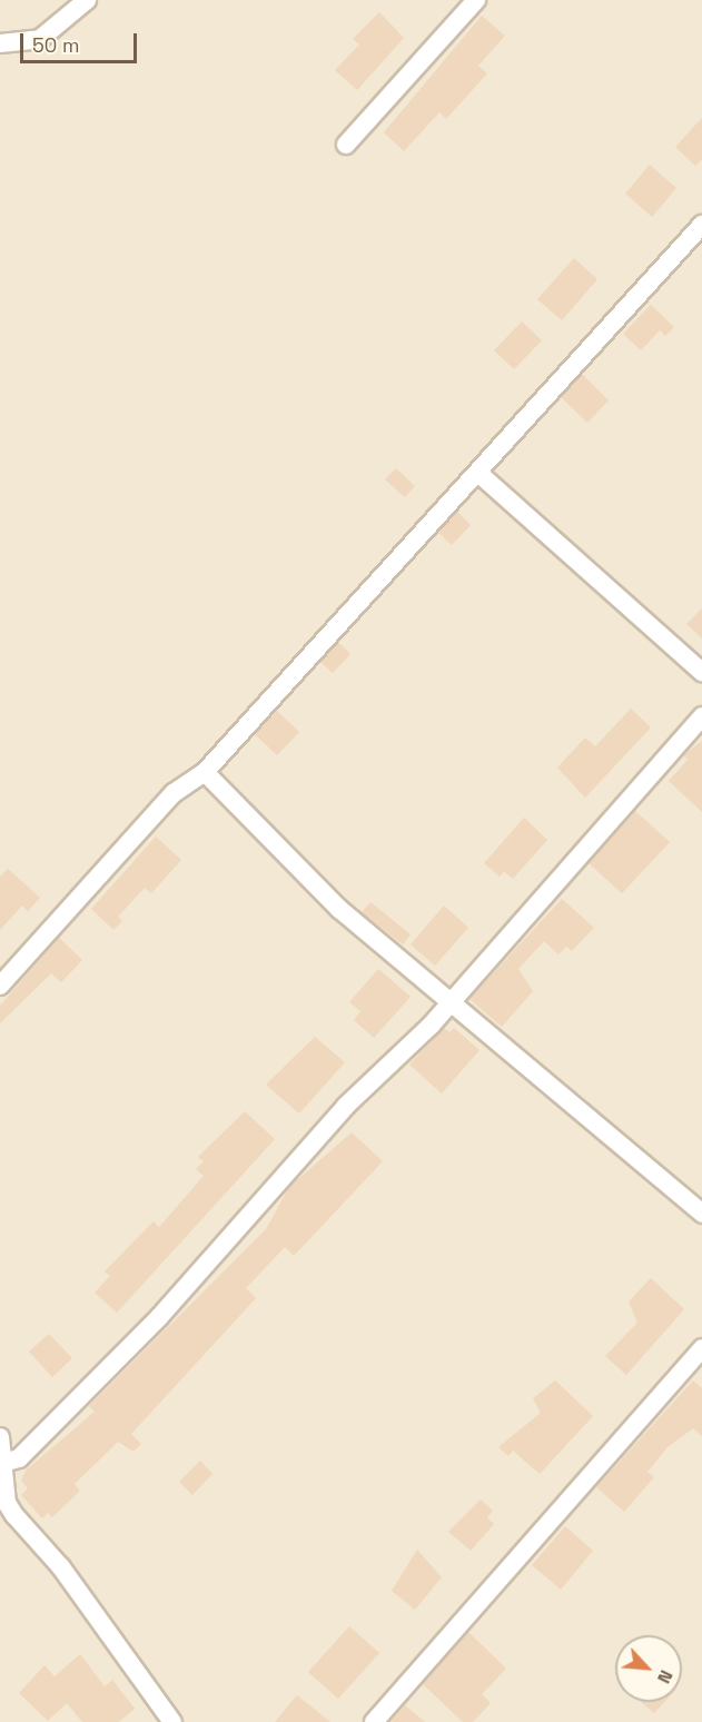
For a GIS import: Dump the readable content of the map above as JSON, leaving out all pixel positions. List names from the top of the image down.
{
  "scale_bar": "50 m",
  "north": "bottom right"
}
